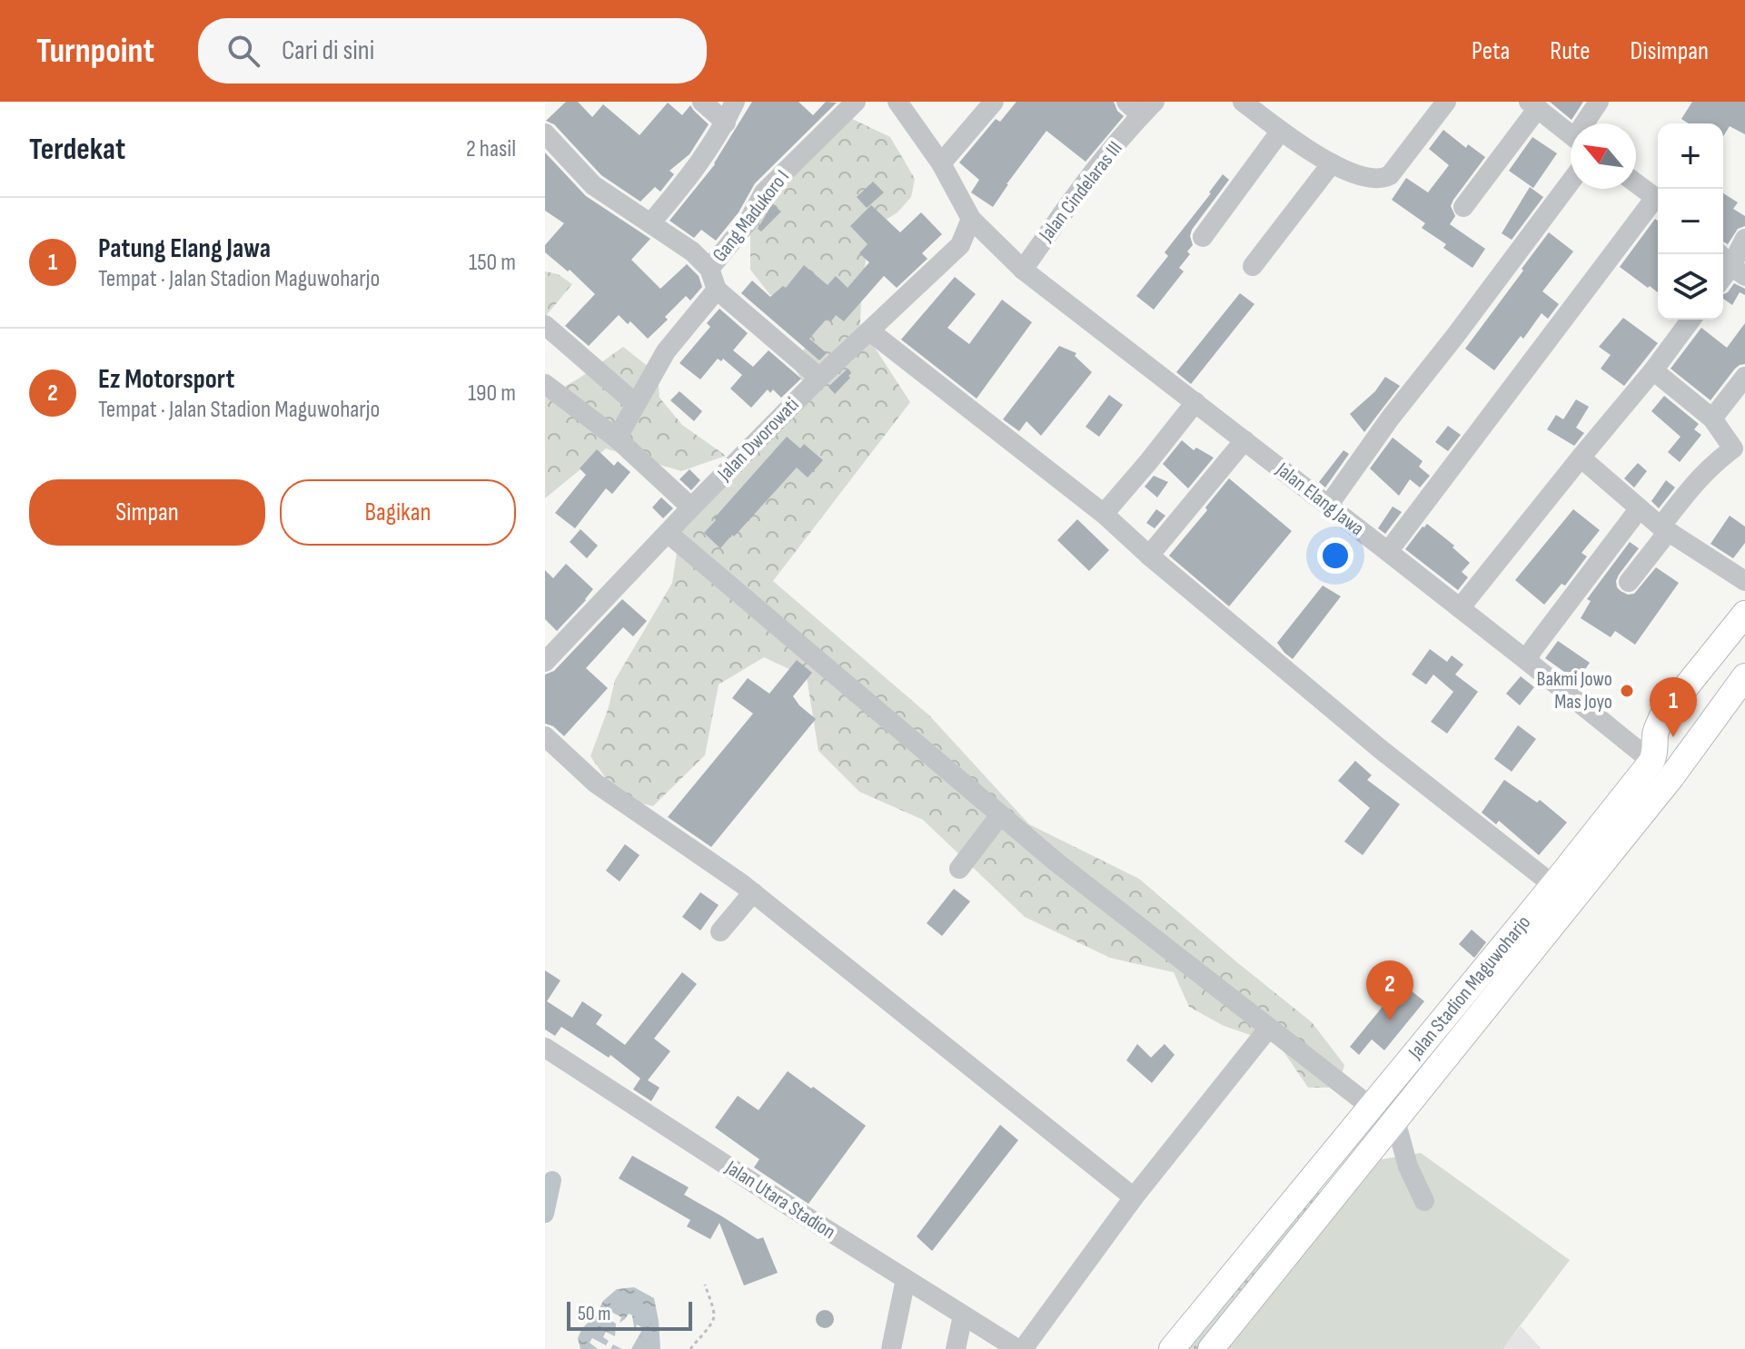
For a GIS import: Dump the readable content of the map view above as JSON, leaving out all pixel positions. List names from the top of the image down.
{
  "streets": {
    "main road": ["Jalan Stadion Maguwoharjo"],
    "street": [
      "Jalan Cindelaras III",
      "Gang Madukoro I",
      "Jalan Dworowati",
      "Jalan Elang Jawa",
      "Jalan Utara Stadion"
    ]
  },
  "crossings": [
    ["Jalan Cindelaras III", "Jalan Elang Jawa"],
    ["Jalan Dworowati", "Jalan Elang Jawa"],
    ["Jalan Elang Jawa", "Jalan Stadion Maguwoharjo"]
  ],
  "places": ["Bakmi Jowo Mas Joyo"],
  "scale_bar": "50 m",
  "north": "top left",
  "page": {
    "header": "Turnpoint",
    "search": "Cari di sini",
    "nav": ["Peta", "Rute", "Disimpan"],
    "heading": ["Terdekat", "2 hasil"],
    "map_buttons": ["+", "−"],
    "list": [
      {
        "mark": "1",
        "name": "Patung Elang Jawa",
        "note": "Tempat · Jalan Stadion Maguwoharjo",
        "value": "150 m"
      },
      {
        "mark": "2",
        "name": "Ez Motorsport",
        "note": "Tempat · Jalan Stadion Maguwoharjo",
        "value": "190 m"
      }
    ],
    "buttons": ["Simpan", "Bagikan"],
    "pins": ["1", "2"],
    "scale": "50 m"
  }
}
